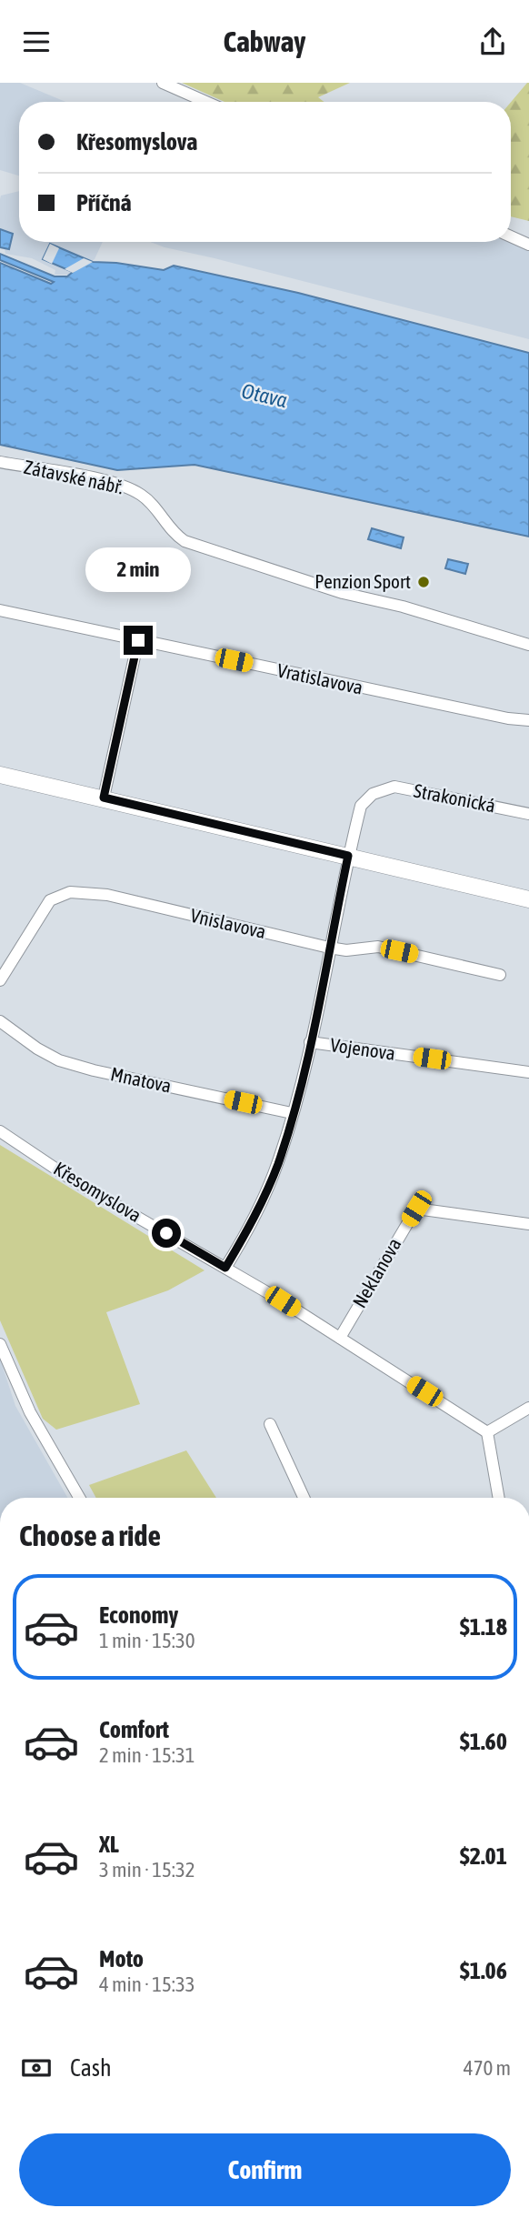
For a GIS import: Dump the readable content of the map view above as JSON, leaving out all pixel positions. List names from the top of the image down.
{
  "streets": {
    "street": [
      "Zátavské nábř.",
      "Vratislavova",
      "Strakonická",
      "Vnislavova",
      "Vojenova",
      "Mnatova",
      "Křesomyslova",
      "Neklanova"
    ]
  },
  "crossings": [
    ["Strakonická", "Vnislavova"],
    ["Strakonická", "Vojenova"],
    ["Strakonická", "Mnatova"],
    ["Strakonická", "Křesomyslova"],
    ["Křesomyslova", "Neklanova"]
  ],
  "water": ["Otava"],
  "places": ["Penzion Sport"],
  "page": {
    "header": "Cabway",
    "banner": ["Křesomyslova", "Příčná"],
    "bubble": "2 min",
    "heading": "Choose a ride",
    "list": [
      {
        "name": "Economy",
        "note": "1 min · 15:30",
        "value": "$1.18"
      },
      {
        "name": "Comfort",
        "note": "2 min · 15:31",
        "value": "$1.60"
      },
      {
        "name": "XL",
        "note": "3 min · 15:32",
        "value": "$2.01"
      },
      {
        "name": "Moto",
        "note": "4 min · 15:33",
        "value": "$1.06"
      }
    ],
    "pay": ["Cash", "470 m"],
    "buttons": "Confirm"
  }
}
